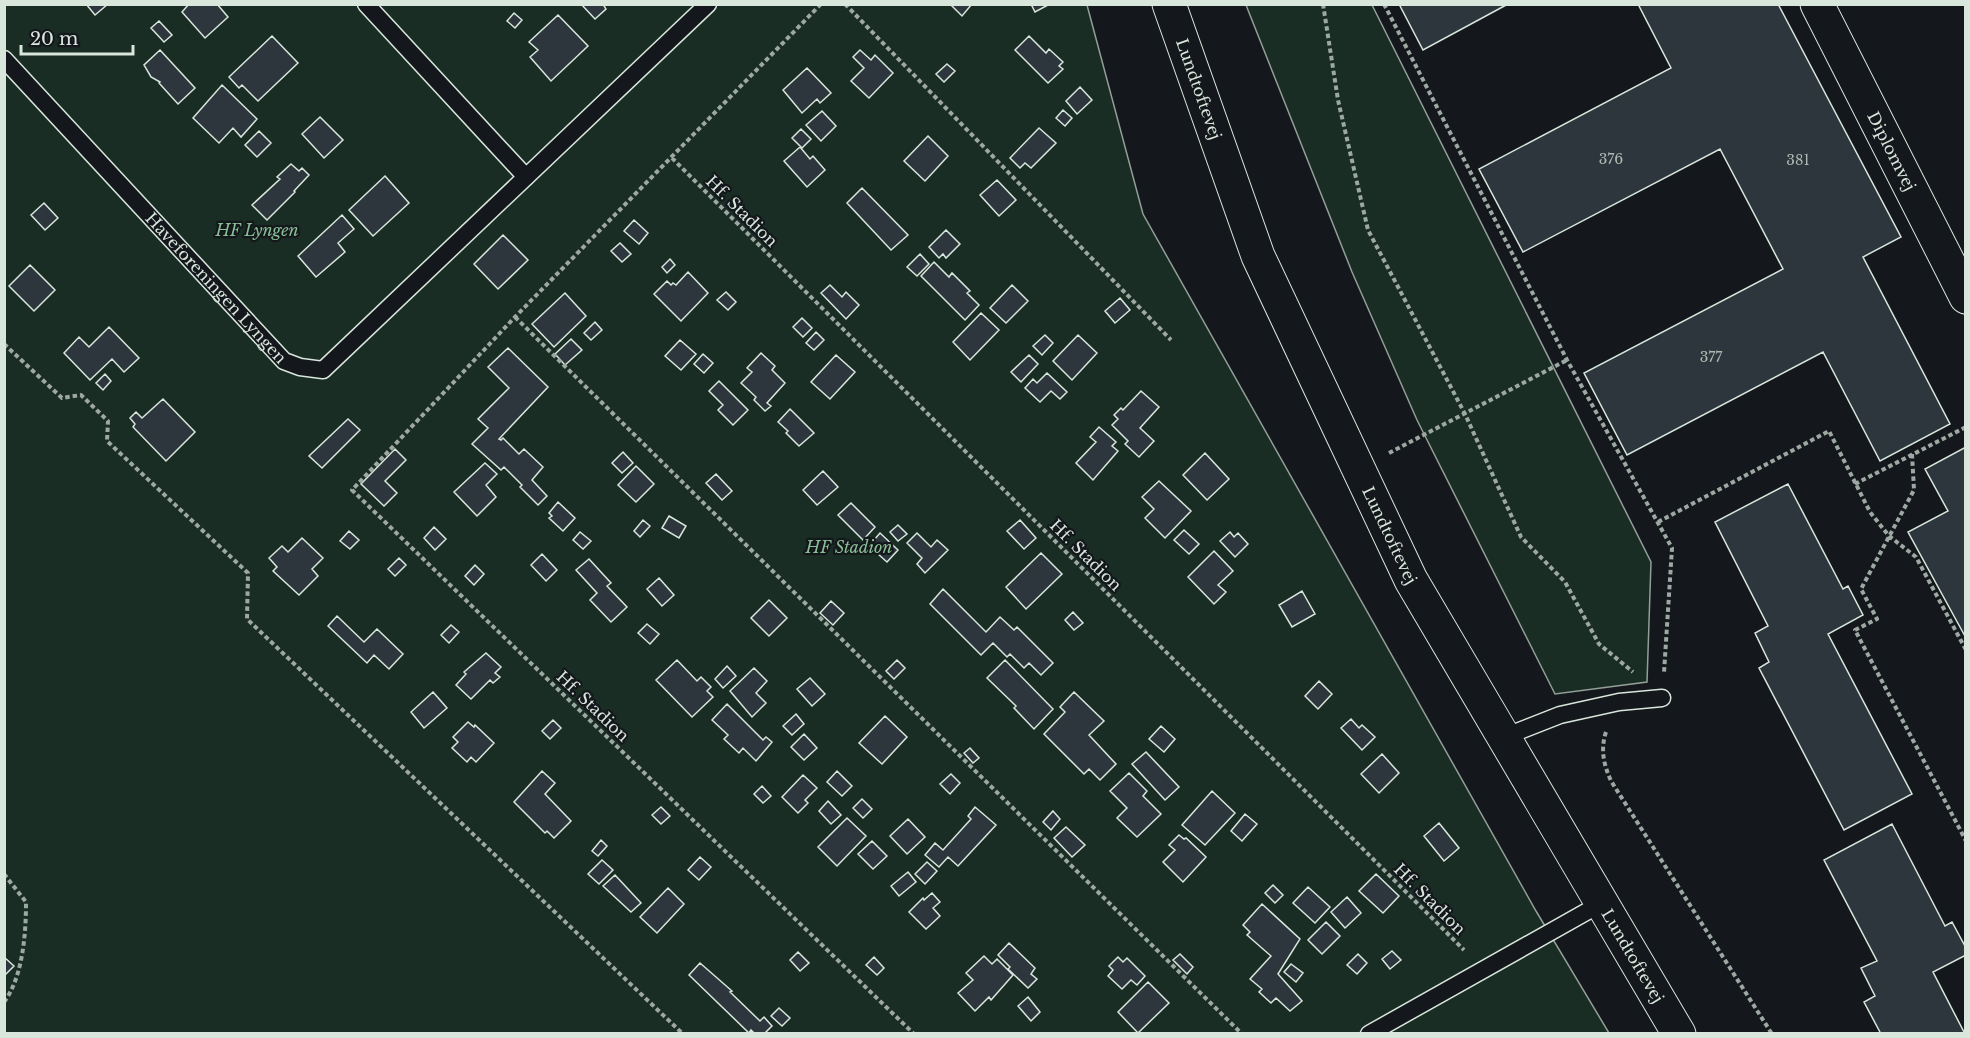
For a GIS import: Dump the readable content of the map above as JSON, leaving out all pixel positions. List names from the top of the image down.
{
  "streets": {
    "street": ["Lundtoftevej", "Diplomvej"],
    "lane": ["Haveforeningen Lyngen"],
    "path": ["Hf. Stadion"]
  },
  "parks": ["HF Lyngen", "HF Stadion"],
  "house_numbers": ["376", "381", "377"],
  "scale_bar": "20 m"
}
